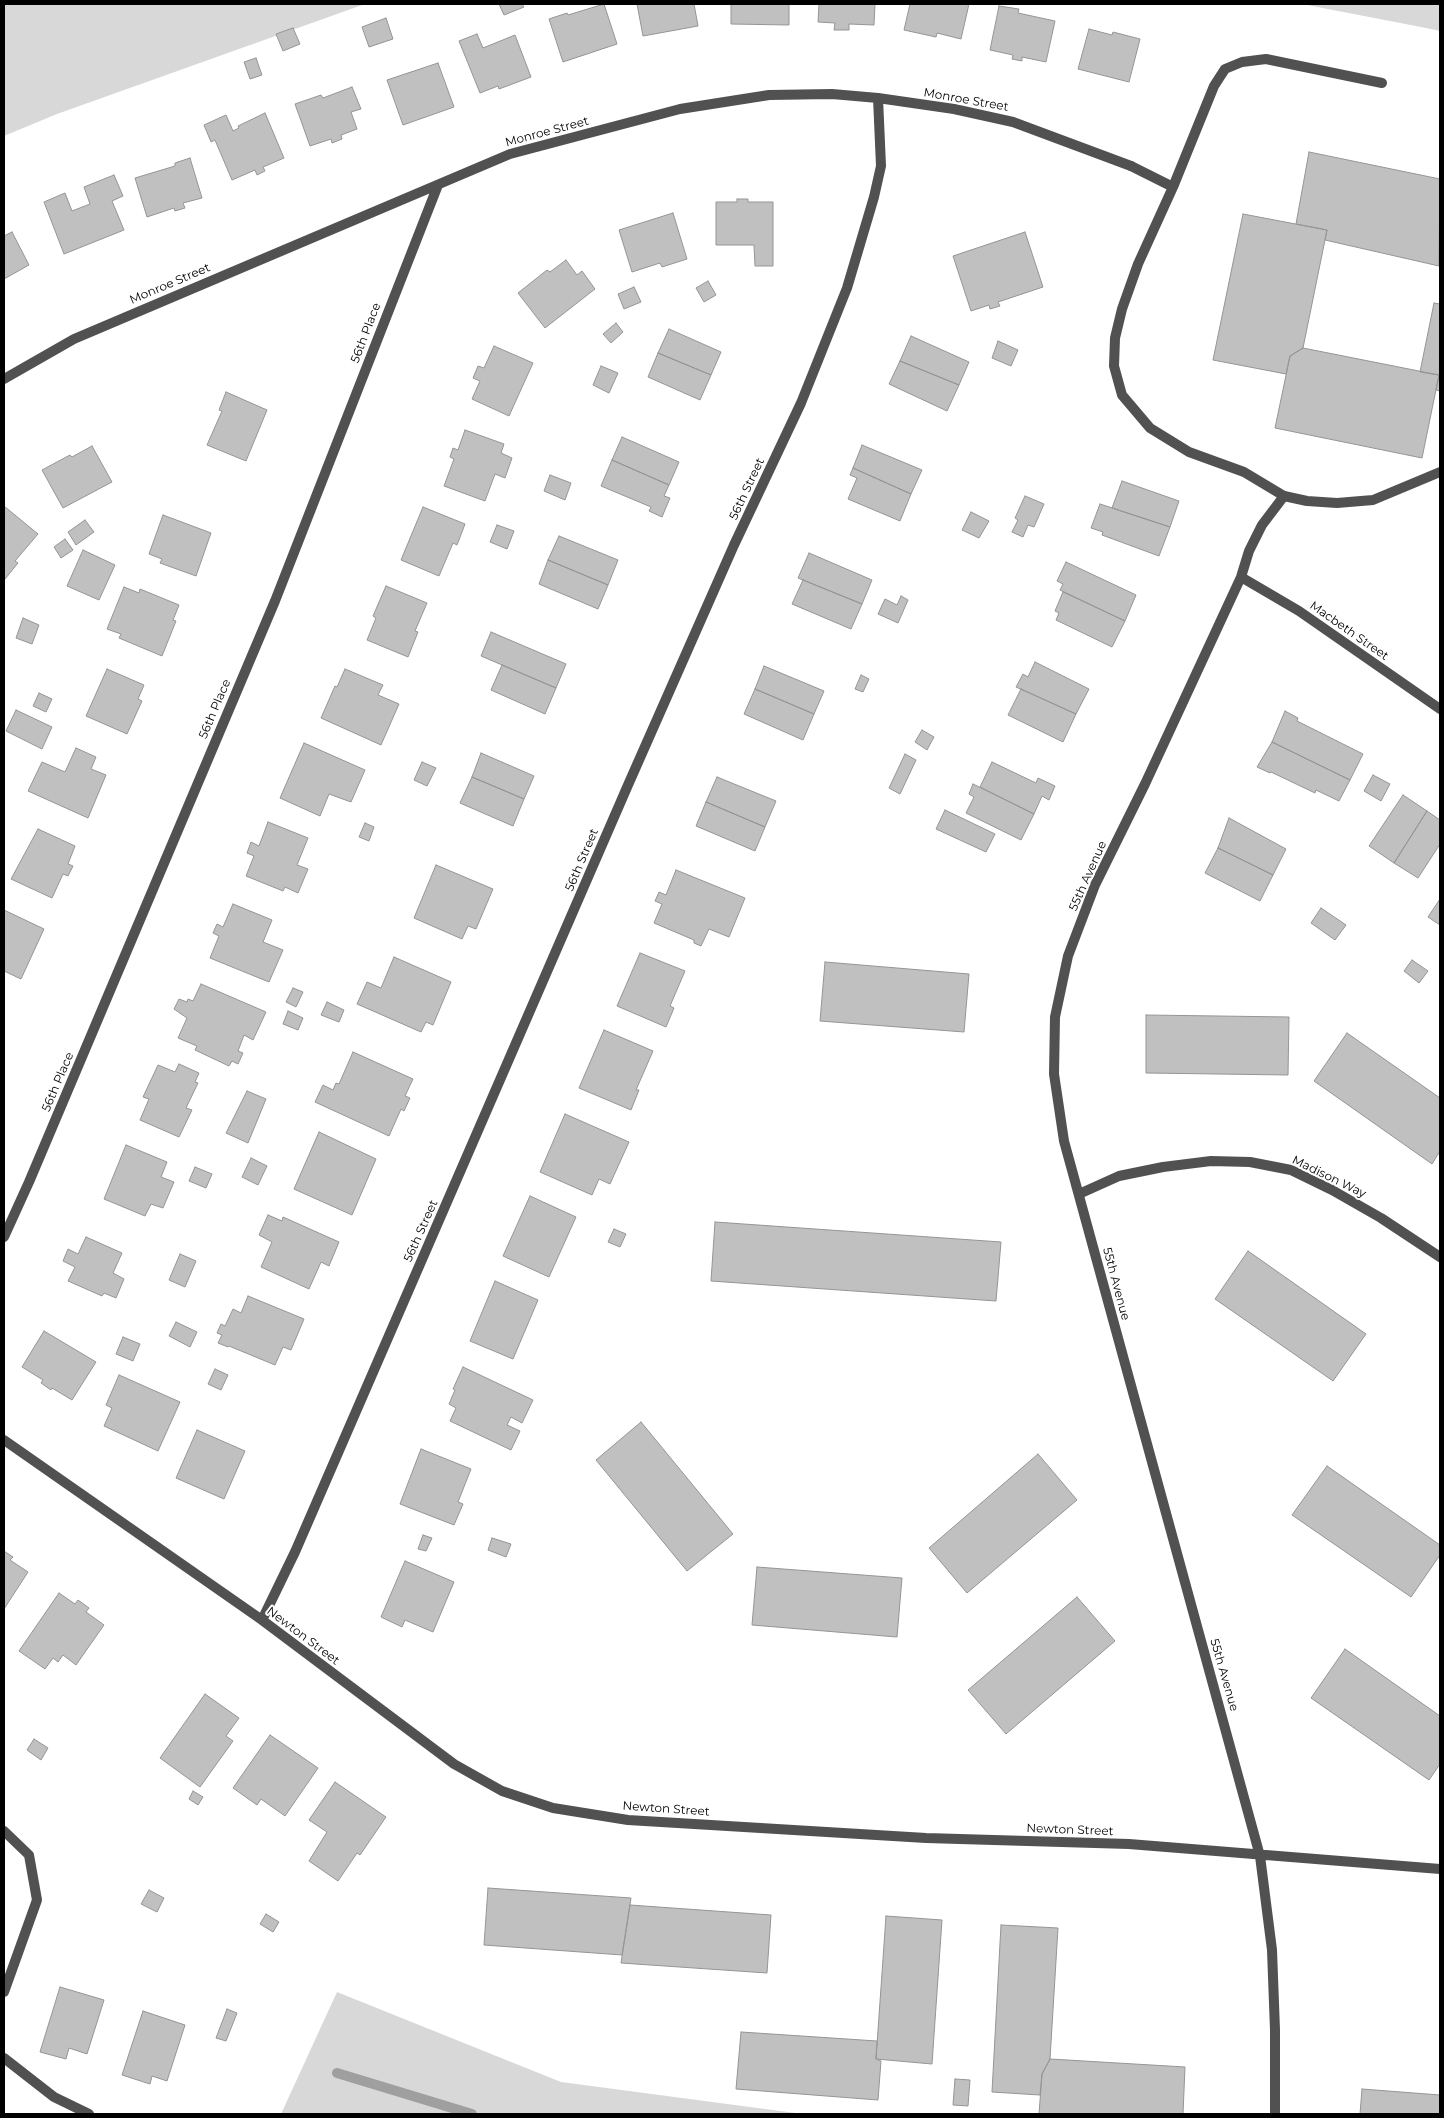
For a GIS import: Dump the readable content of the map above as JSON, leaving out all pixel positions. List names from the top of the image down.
{
  "streets": {
    "street": [
      "Monroe Street",
      "56th Place",
      "56th Street",
      "Macbeth Street",
      "55th Avenue",
      "Madison Way",
      "Newton Street"
    ]
  },
  "crossings": [
    ["Monroe Street", "56th Place"],
    ["Monroe Street", "56th Street"],
    ["56th Street", "Newton Street"],
    ["Macbeth Street", "55th Avenue"],
    ["55th Avenue", "Madison Way"],
    ["55th Avenue", "Newton Street"]
  ]
}
